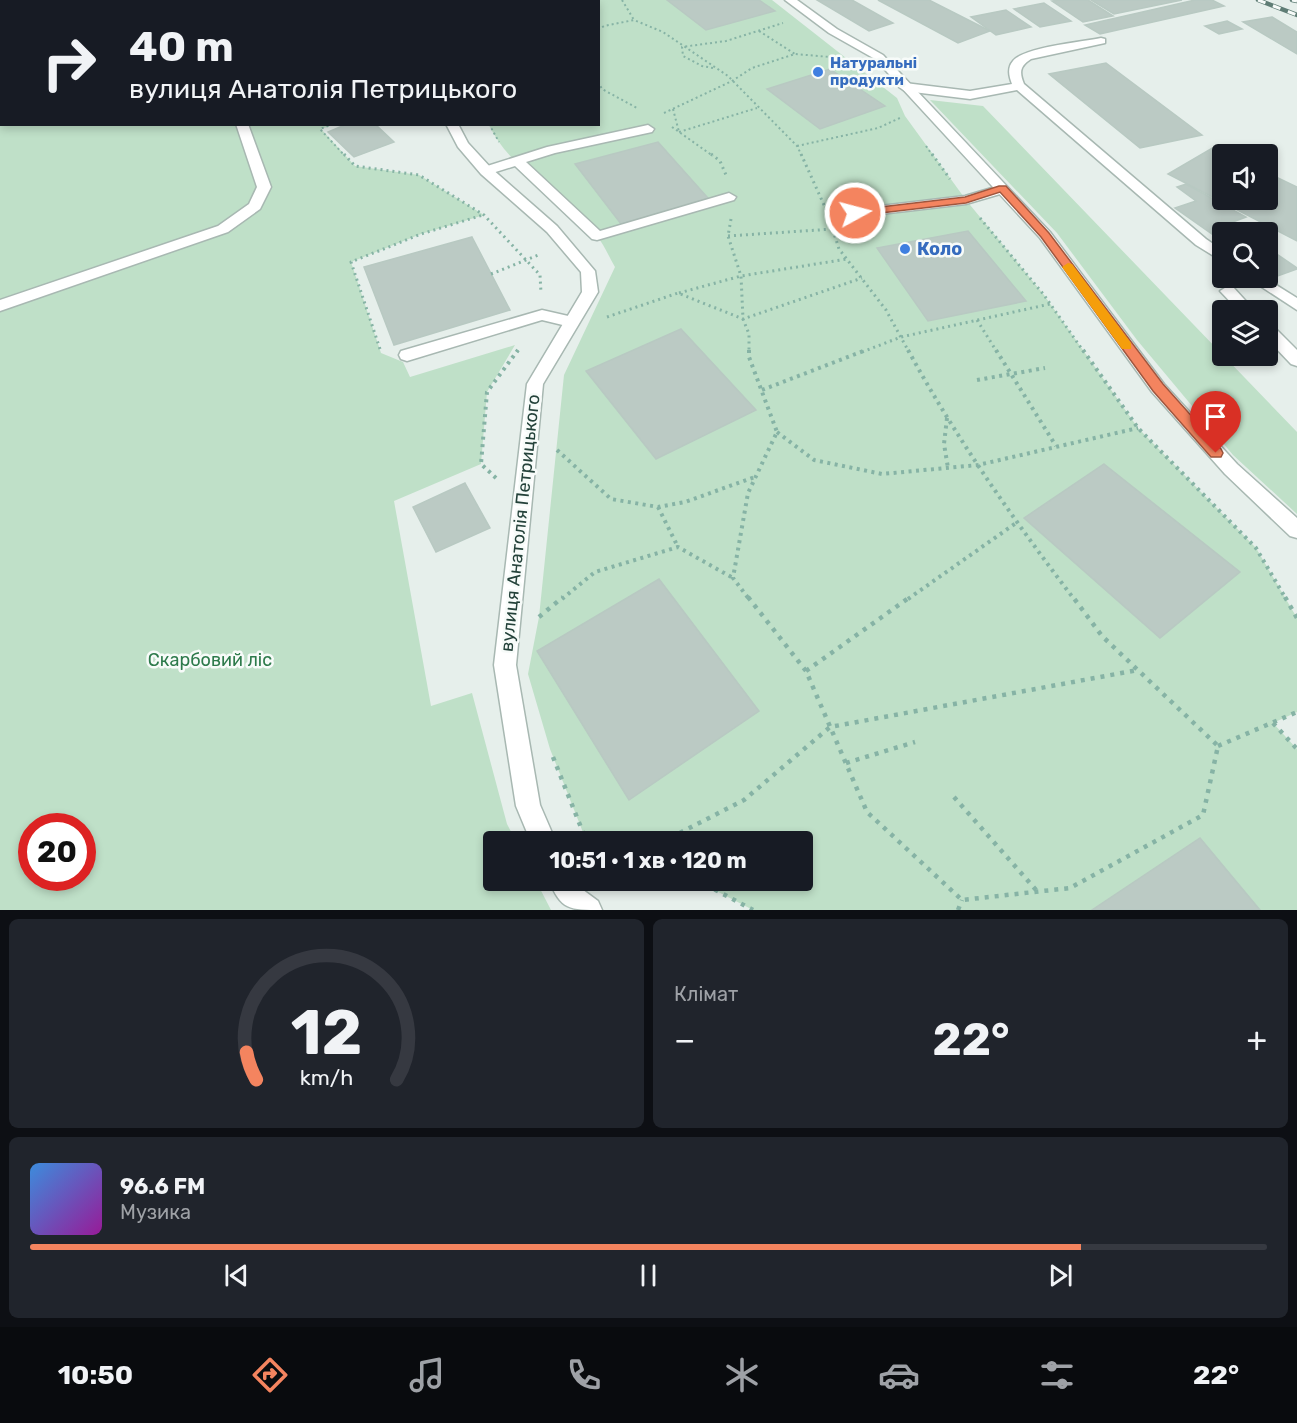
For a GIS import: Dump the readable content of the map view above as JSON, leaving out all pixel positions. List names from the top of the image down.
{
  "streets": {
    "street": ["вулиця Анатолія Петрицького"]
  },
  "parks": ["Скарбовий ліс"],
  "places": ["Натуральні продукти", "Коло"],
  "page": {
    "turn": ["40 m", "вулиця Анатолія Петрицького"],
    "limit": "20",
    "trip": "10:51 · 1 хв · 120 m",
    "tile": "Клімат",
    "heat": ["−", "22°", "+"],
    "song": ["96.6 FM", "Музика"],
    "tabs": ["10:50", "22°"],
    "gauge": ["12", "km/h"]
  }
}
